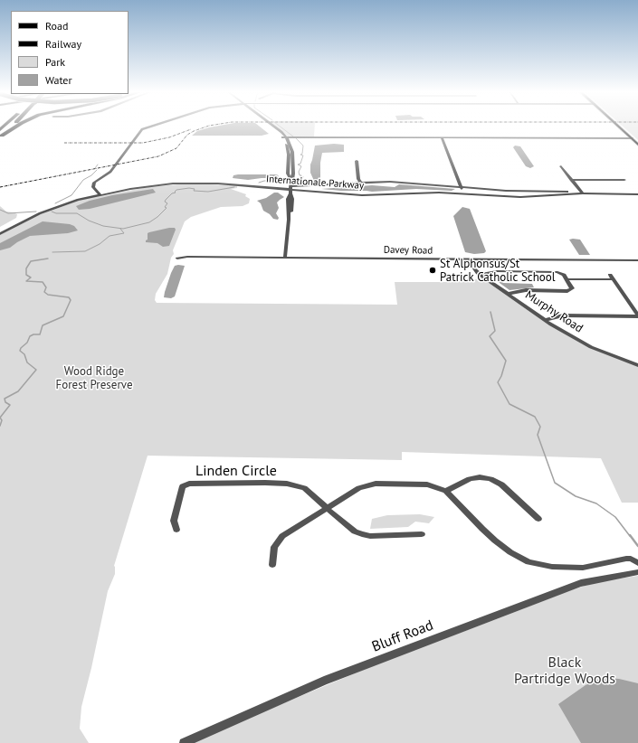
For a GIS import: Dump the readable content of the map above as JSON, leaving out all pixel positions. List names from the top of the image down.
{
  "streets": {
    "street": [
      "Internationale Parkway",
      "Davey Road",
      "Murphy Road",
      "Linden Circle",
      "Bluff Road"
    ]
  },
  "crossings": [
    ["Davey Road", "Murphy Road"]
  ],
  "parks": ["Wood Ridge Forest Preserve", "Black Partridge Woods"],
  "places": ["St Alphonsus/St Patrick Catholic School"],
  "legend": [
    "Road",
    "Railway",
    "Park",
    "Water"
  ]
}
